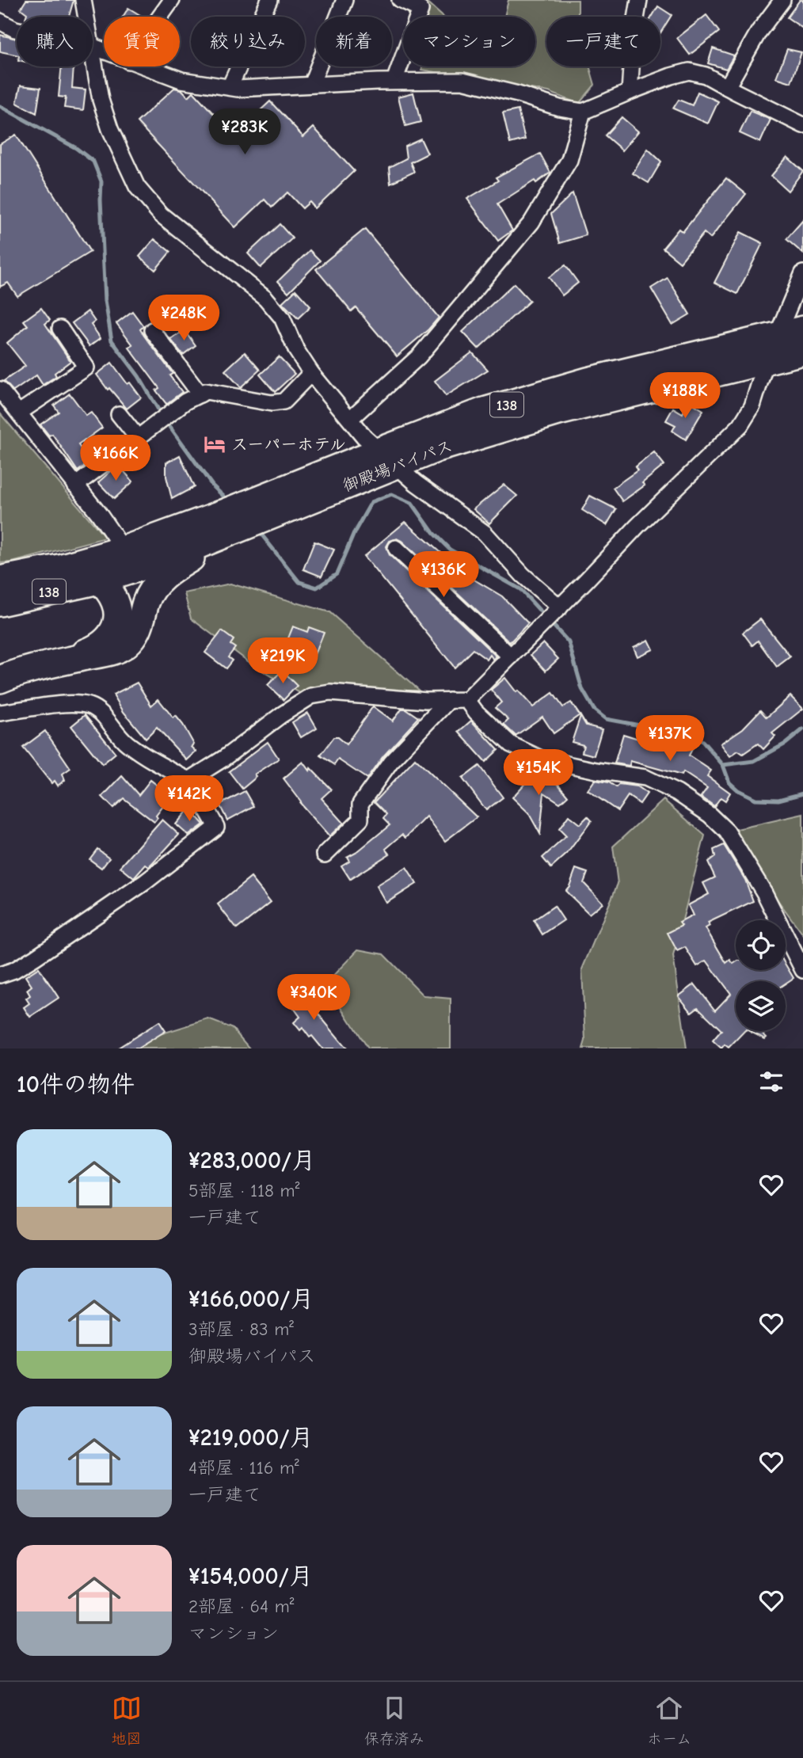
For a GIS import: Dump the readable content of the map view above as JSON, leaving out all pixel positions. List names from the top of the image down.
{
  "streets": {
    "highway": ["138", "御殿場バイパス"]
  },
  "places": {
    "hotel": ["スーパーホテル"]
  },
  "page": {
    "chip": [
      "購入",
      "賃貸",
      "絞り込み",
      "新着",
      "マンション",
      "一戸建て"
    ],
    "price": [
      "¥283K",
      "¥248K",
      "¥188K",
      "¥166K",
      "¥136K",
      "¥219K",
      "¥137K",
      "¥154K",
      "¥142K",
      "¥340K"
    ],
    "heading": "10件の物件",
    "list": [
      {
        "name": "¥283,000/月",
        "note": "5部屋 · 118 m² · 一戸建て"
      },
      {
        "name": "¥166,000/月",
        "note": "3部屋 · 83 m² · 御殿場バイパス"
      },
      {
        "name": "¥219,000/月",
        "note": "4部屋 · 116 m² · 一戸建て"
      },
      {
        "name": "¥154,000/月",
        "note": "2部屋 · 64 m² · マンション"
      }
    ],
    "tabs": ["地図", "保存済み", "ホーム"]
  }
}
